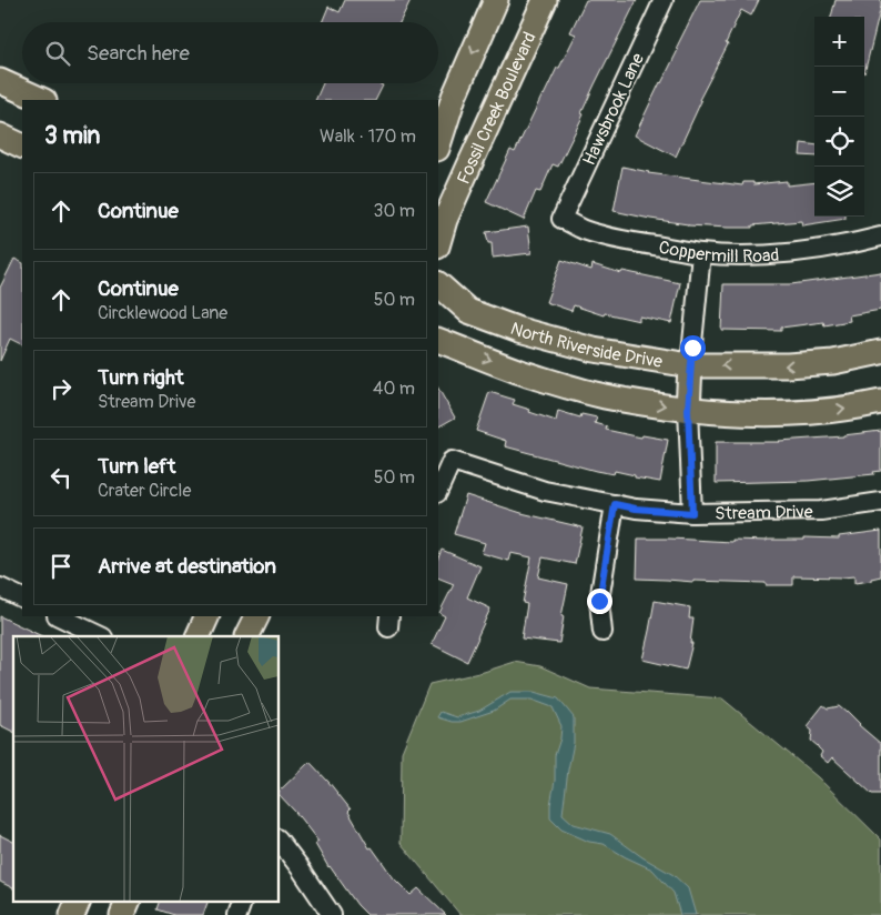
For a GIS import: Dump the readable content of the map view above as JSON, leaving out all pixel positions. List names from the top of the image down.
{
  "streets": {
    "main road": ["Fossil Creek Boulevard", "North Riverside Drive"],
    "street": ["Hawsbrook Lane", "Coppermill Road", "Stream Drive"]
  },
  "crossings": [
    ["Hawsbrook Lane", "Coppermill Road"]
  ],
  "page": {
    "map_buttons": ["+", "−"],
    "search": "Search here",
    "heading": ["3 min", "Walk · 170 m"],
    "list": [
      ["Continue", "30 m"],
      ["Continue", "Circklewood Lane", "50 m"],
      ["Turn right", "Stream Drive", "40 m"],
      ["Turn left", "Crater Circle", "50 m"],
      "Arrive at destination"
    ]
  }
}
